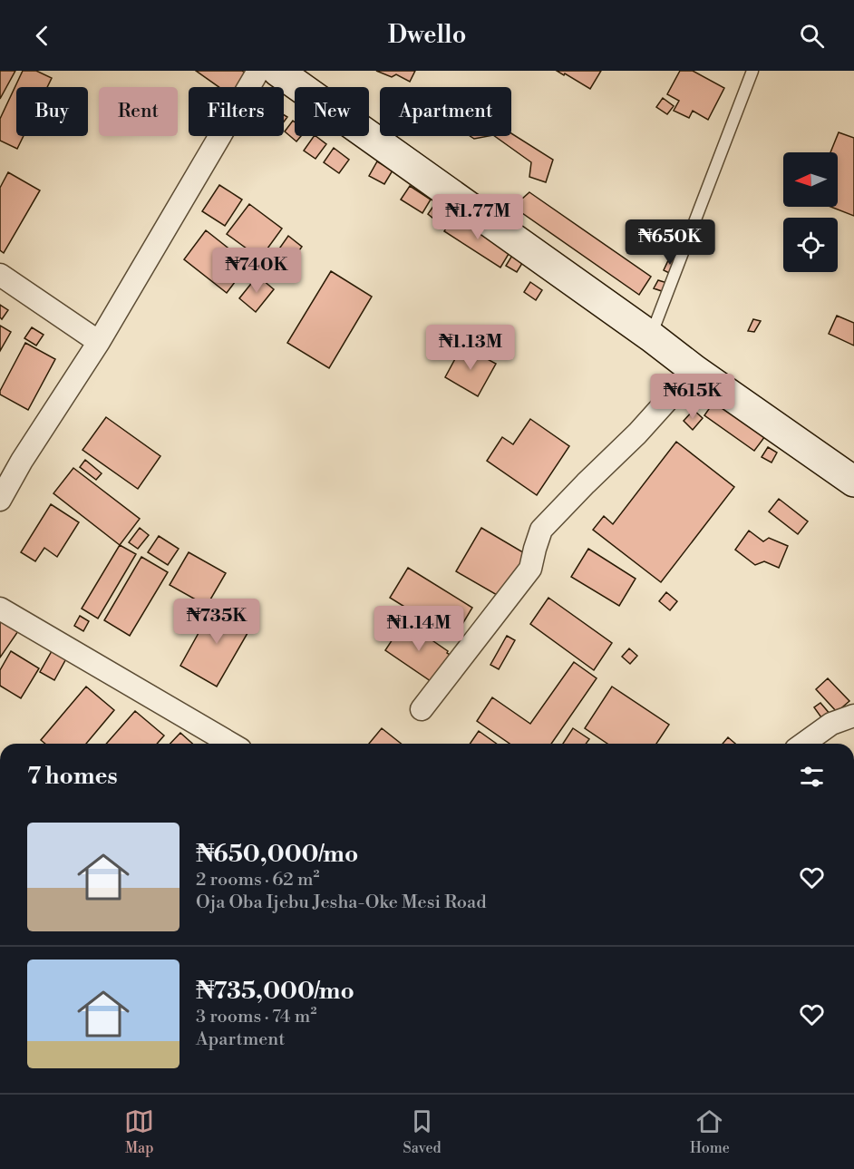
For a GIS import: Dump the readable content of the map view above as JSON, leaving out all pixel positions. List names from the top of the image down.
{
  "north": "left",
  "page": {
    "header": "Dwello",
    "chip": [
      "Buy",
      "Rent",
      "Filters",
      "New",
      "Apartment"
    ],
    "price": [
      "₦1.77M",
      "₦650K",
      "₦740K",
      "₦1.13M",
      "₦615K",
      "₦735K",
      "₦1.14M"
    ],
    "heading": "7 homes",
    "list": [
      {
        "name": "₦650,000/mo",
        "note": "2 rooms · 62 m² · Oja Oba Ijebu Jesha-Oke Mesi Road"
      },
      {
        "name": "₦735,000/mo",
        "note": "3 rooms · 74 m² · Apartment"
      }
    ],
    "tabs": ["Map", "Saved", "Home"]
  }
}
